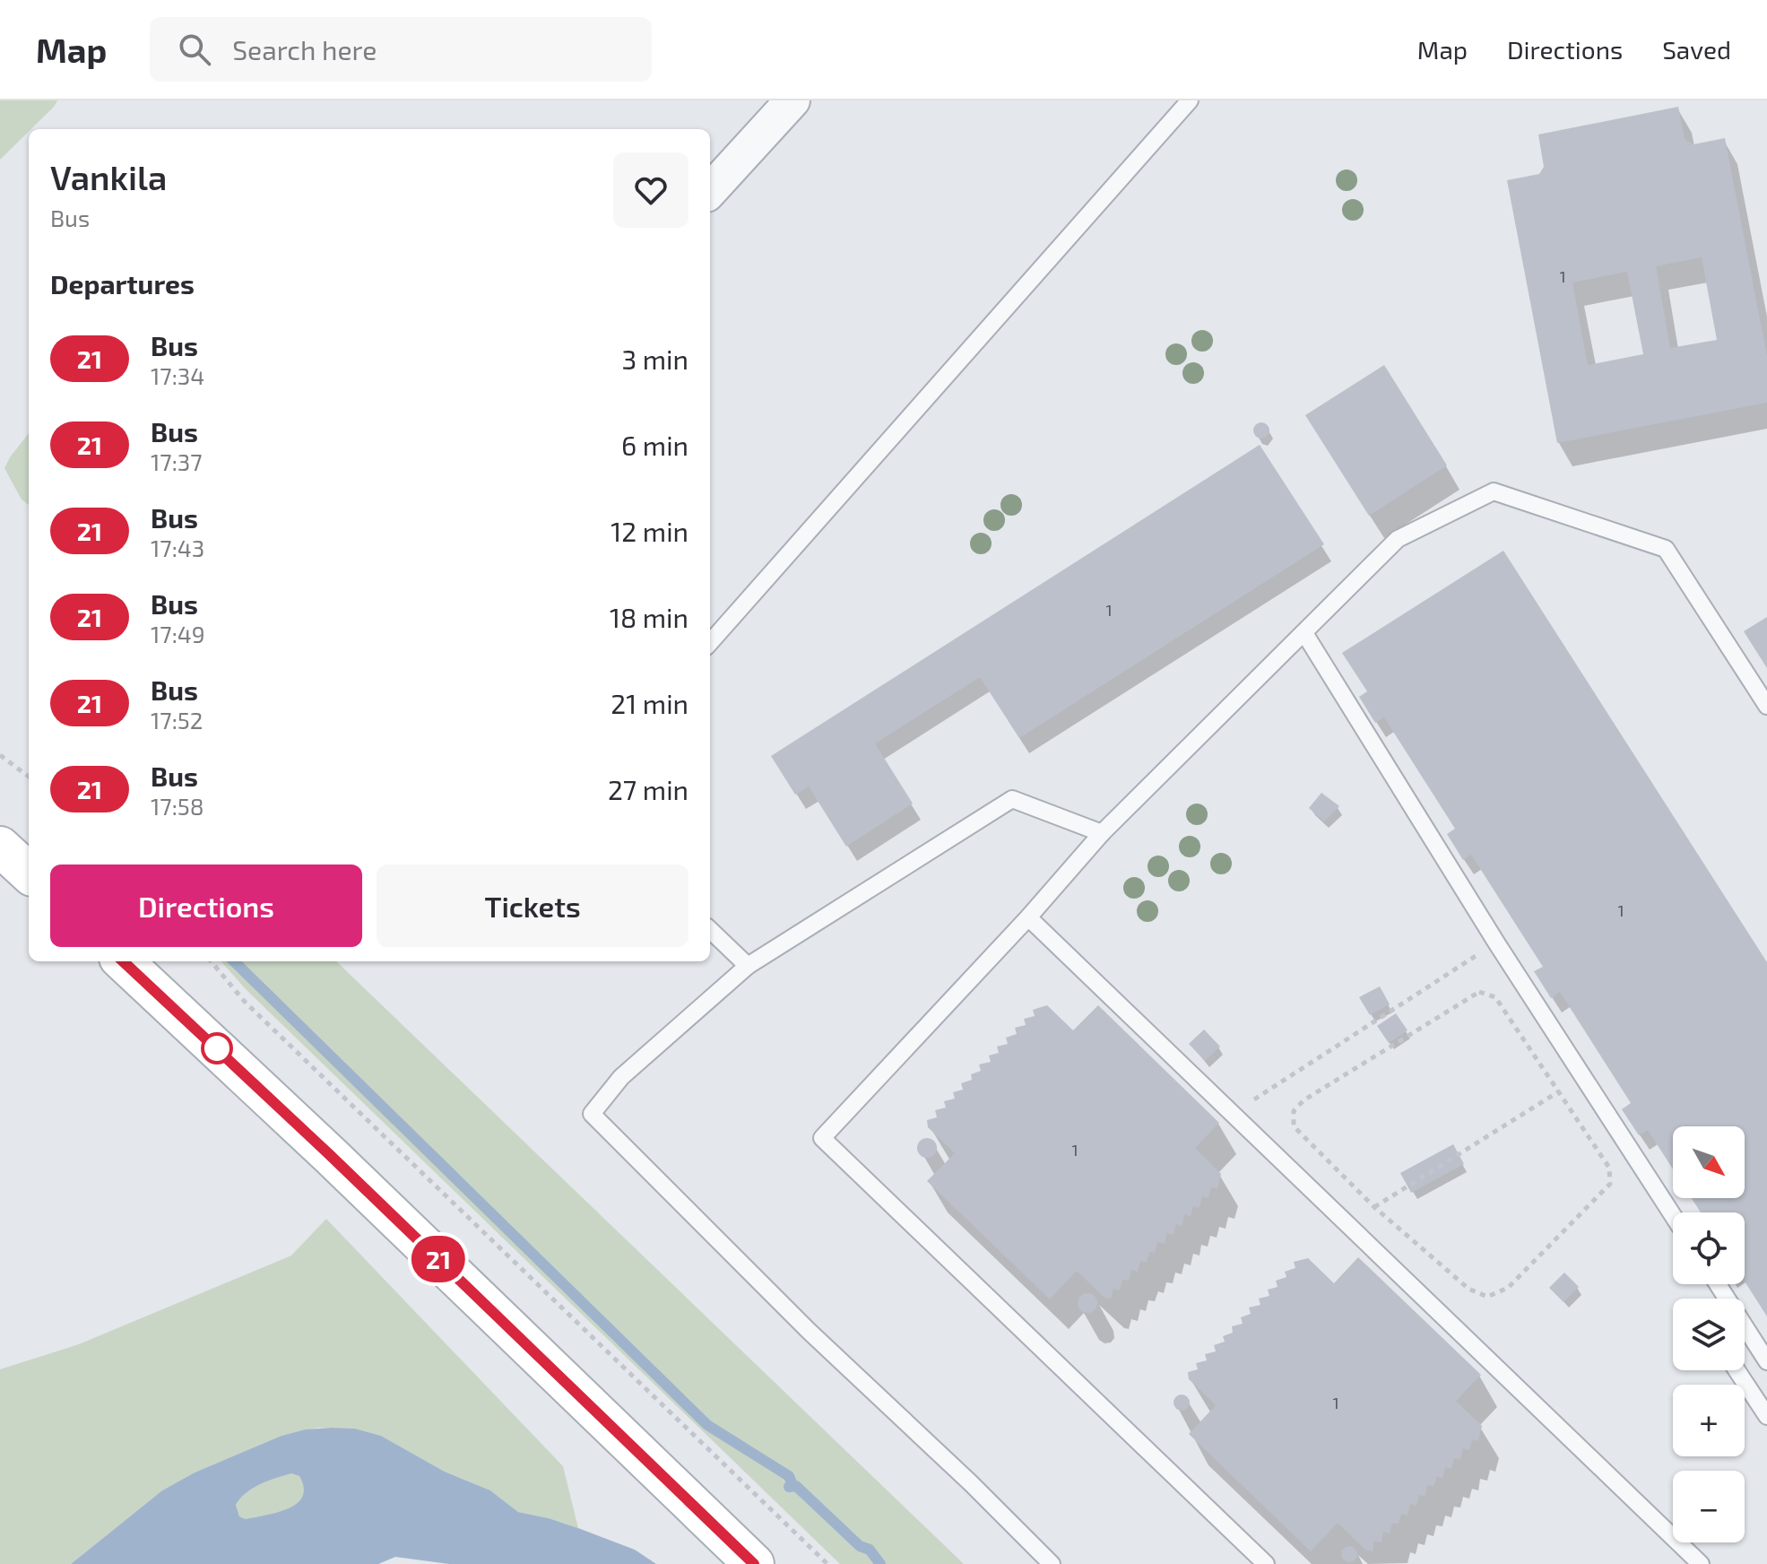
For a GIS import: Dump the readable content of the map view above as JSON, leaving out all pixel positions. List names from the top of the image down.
{
  "lines": ["bus line 21"],
  "house_numbers": [
    "1",
    "1",
    "1",
    "1",
    "1"
  ],
  "north": "bottom right",
  "page": {
    "header": "Map",
    "search": "Search here",
    "nav": ["Map", "Directions", "Saved"],
    "on_map": "21",
    "heading": [
      ["Vankila", "Bus"],
      "Departures"
    ],
    "list": [
      {
        "mark": "21",
        "name": "Bus",
        "note": "17:34",
        "value": "3 min"
      },
      {
        "mark": "21",
        "name": "Bus",
        "note": "17:37",
        "value": "6 min"
      },
      {
        "mark": "21",
        "name": "Bus",
        "note": "17:43",
        "value": "12 min"
      },
      {
        "mark": "21",
        "name": "Bus",
        "note": "17:49",
        "value": "18 min"
      },
      {
        "mark": "21",
        "name": "Bus",
        "note": "17:52",
        "value": "21 min"
      },
      {
        "mark": "21",
        "name": "Bus",
        "note": "17:58",
        "value": "27 min"
      }
    ],
    "buttons": ["Directions", "Tickets"],
    "map_buttons": ["+", "−"]
  }
}
